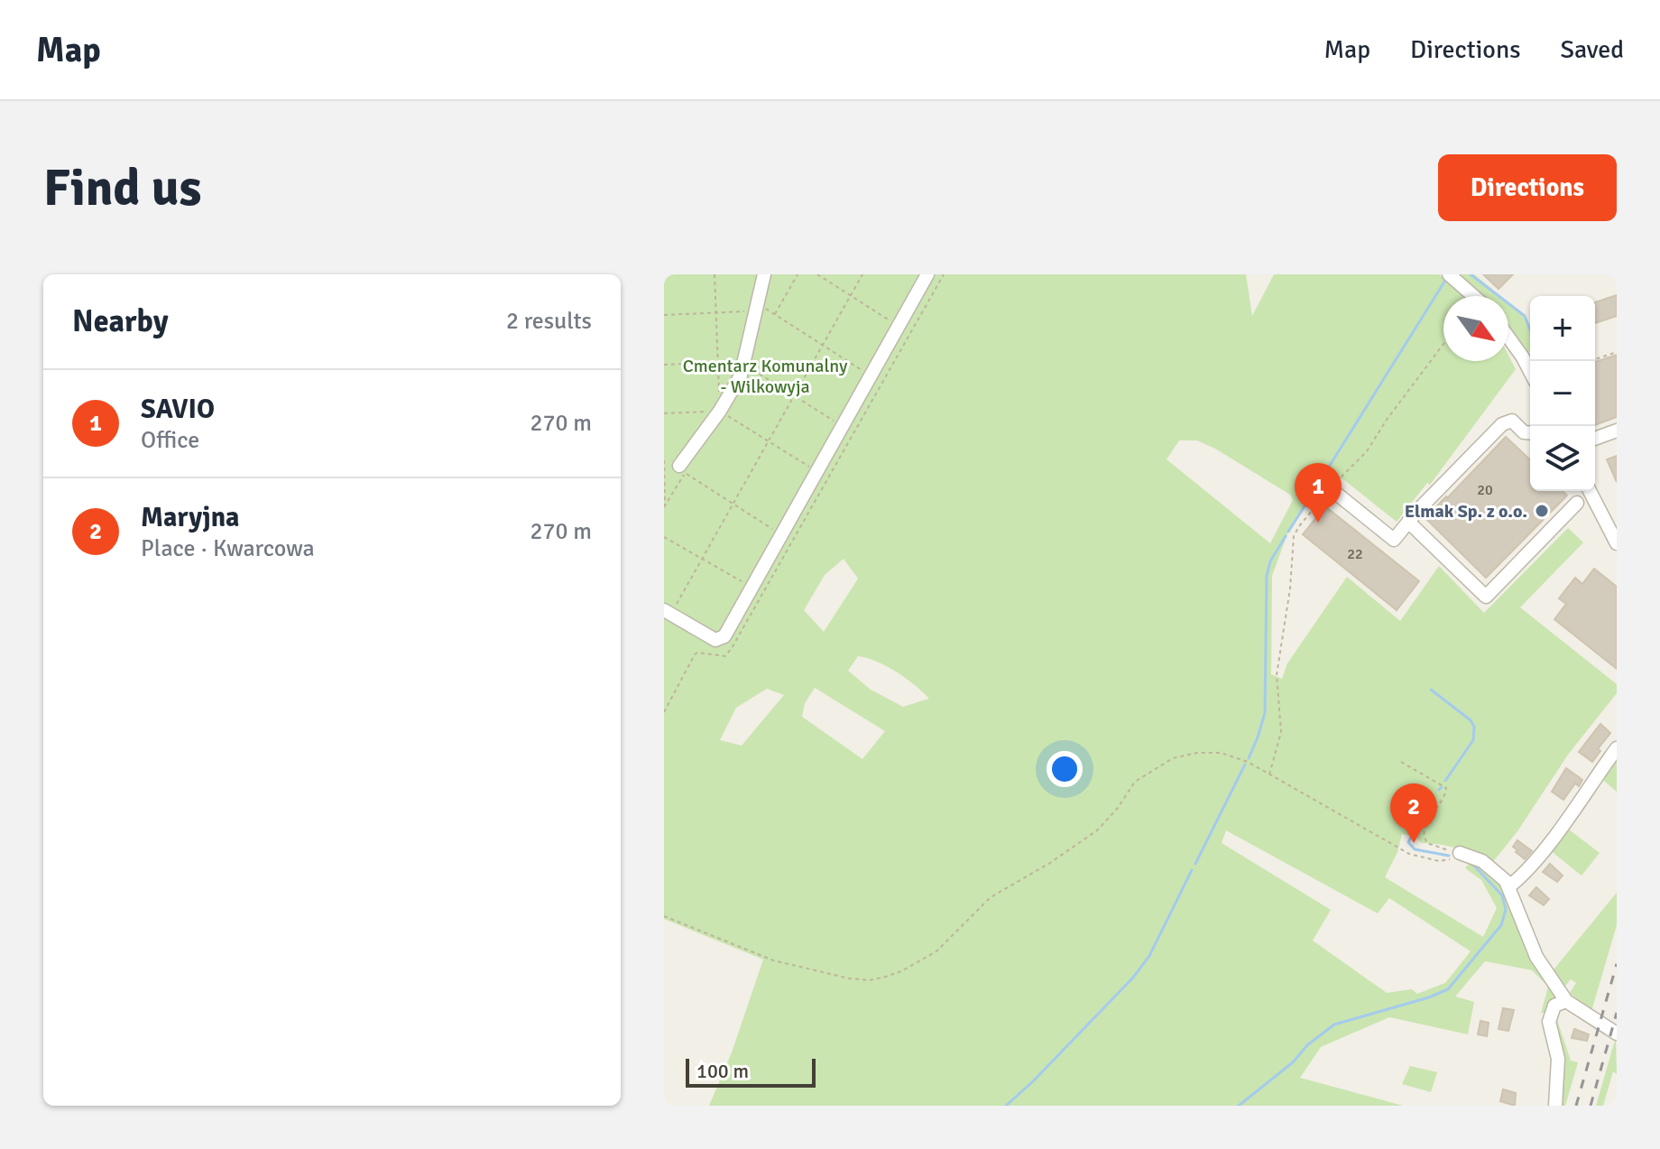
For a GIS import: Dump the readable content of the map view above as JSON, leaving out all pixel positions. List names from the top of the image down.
{
  "parks": ["Cmentarz Komunalny - Wilkowyja"],
  "places": ["Elmak Sp. z o.o."],
  "house_numbers": ["20", "22"],
  "scale_bar": "100 m",
  "north": "bottom right",
  "page": {
    "header": "Map",
    "nav": ["Map", "Directions", "Saved"],
    "buttons": "Directions",
    "title": "Find us",
    "heading": ["Nearby", "2 results"],
    "map_buttons": ["+", "−"],
    "list": [
      {
        "mark": "1",
        "name": "SAVIO",
        "note": "Office",
        "value": "270 m"
      },
      {
        "mark": "2",
        "name": "Maryjna",
        "note": "Place · Kwarcowa",
        "value": "270 m"
      }
    ],
    "pins": ["1", "2"],
    "scale": "100 m"
  }
}
